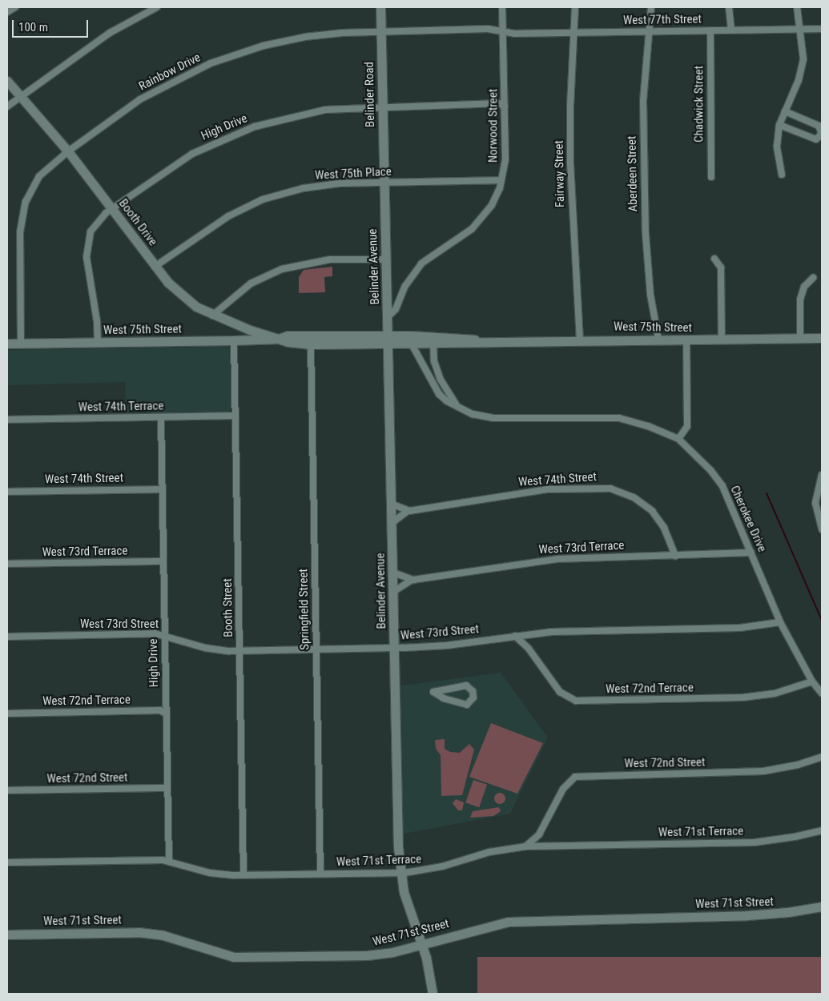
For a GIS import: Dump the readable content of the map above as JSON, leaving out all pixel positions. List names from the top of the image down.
{
  "streets": {
    "street": [
      "West 77th Street",
      "Rainbow Drive",
      "Belinder Road",
      "Chadwick Street",
      "Norwood Street",
      "High Drive",
      "West 75th Place",
      "Fairway Street",
      "Aberdeen Street",
      "Booth Drive",
      "Belinder Avenue",
      "West 75th Street",
      "West 74th Terrace",
      "West 74th Street",
      "Cherokee Drive",
      "West 73rd Terrace",
      "Booth Street",
      "Springfield Street",
      "West 73rd Street",
      "West 72nd Terrace",
      "West 72nd Street",
      "West 71st Terrace",
      "West 71st Street"
    ]
  },
  "crossings": [
    ["West 77th Street", "Rainbow Drive"],
    ["West 77th Street", "Chadwick Street"],
    ["West 77th Street", "Norwood Street"],
    ["West 77th Street", "Fairway Street"],
    ["West 77th Street", "Aberdeen Street"],
    ["Rainbow Drive", "Belinder Road"],
    ["Rainbow Drive", "Norwood Street"],
    ["Rainbow Drive", "Booth Drive"],
    ["Rainbow Drive", "West 75th Street"],
    ["Belinder Road", "High Drive"],
    ["Belinder Road", "West 75th Place"],
    ["Belinder Road", "Belinder Avenue"],
    ["Norwood Street", "High Drive"],
    ["Norwood Street", "West 75th Place"],
    ["Norwood Street", "Belinder Avenue"],
    ["High Drive", "Booth Drive"],
    ["High Drive", "West 75th Street"],
    ["High Drive", "West 74th Terrace"],
    ["High Drive", "West 74th Street"],
    ["High Drive", "West 73rd Terrace"],
    ["High Drive", "West 73rd Street"],
    ["High Drive", "West 72nd Terrace"],
    ["High Drive", "West 72nd Street"],
    ["High Drive", "West 71st Terrace"],
    ["West 75th Place", "Booth Drive"],
    ["West 75th Place", "Belinder Avenue"],
    ["Fairway Street", "West 75th Street"],
    ["Aberdeen Street", "West 75th Street"],
    ["Booth Drive", "West 75th Street"],
    ["Belinder Avenue", "West 75th Street"],
    ["Belinder Avenue", "West 74th Street"],
    ["Belinder Avenue", "West 73rd Terrace"],
    ["Belinder Avenue", "West 73rd Street"],
    ["Belinder Avenue", "West 71st Terrace"],
    ["Belinder Avenue", "West 71st Street"],
    ["West 75th Street", "Cherokee Drive"],
    ["West 75th Street", "Booth Street"],
    ["West 75th Street", "Springfield Street"],
    ["West 74th Terrace", "Booth Street"],
    ["West 74th Street", "West 73rd Terrace"],
    ["Cherokee Drive", "West 73rd Terrace"],
    ["Cherokee Drive", "West 73rd Street"],
    ["Cherokee Drive", "West 72nd Terrace"],
    ["Booth Street", "West 73rd Street"],
    ["Booth Street", "West 71st Terrace"],
    ["Springfield Street", "West 73rd Street"],
    ["Springfield Street", "West 71st Terrace"],
    ["West 73rd Street", "West 72nd Terrace"],
    ["West 72nd Street", "West 71st Terrace"]
  ],
  "scale_bar": "100 m"
}
